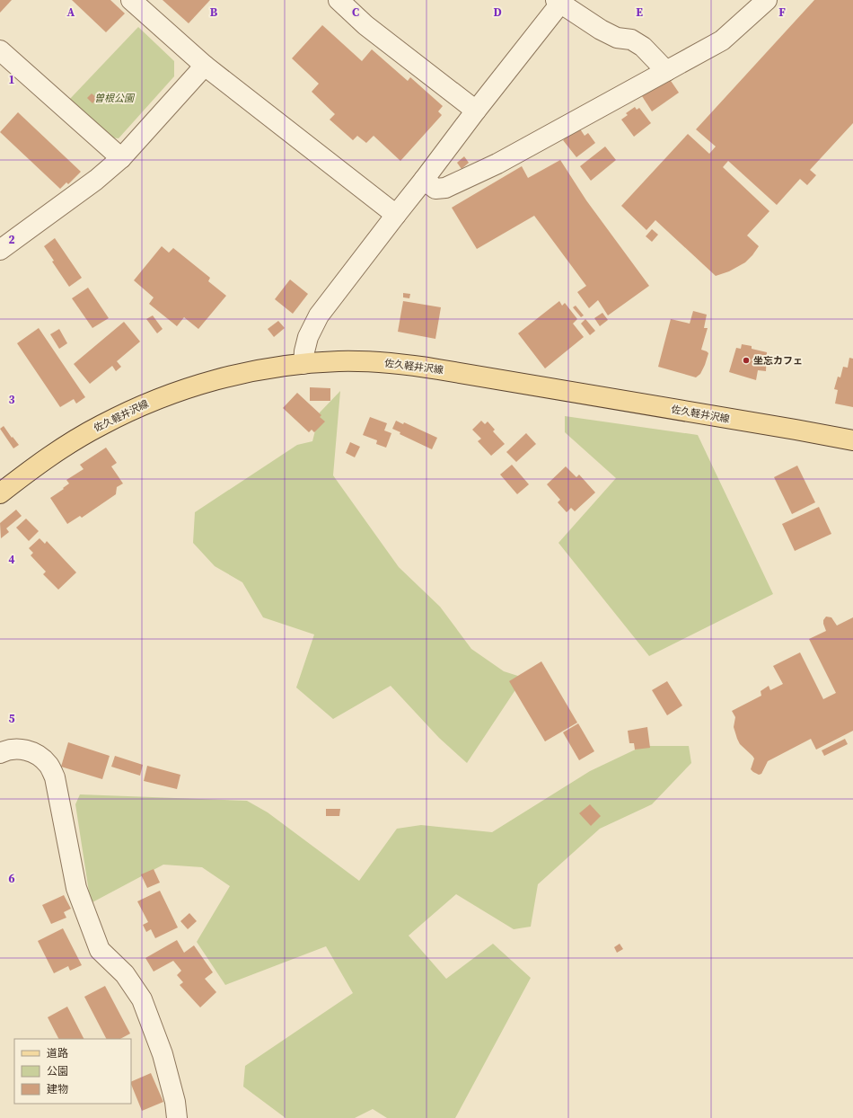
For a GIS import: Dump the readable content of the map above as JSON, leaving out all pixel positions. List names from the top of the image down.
{
  "streets": {
    "main road": ["佐久軽井沢線"]
  },
  "parks": ["曽根公園"],
  "places": ["坐忘カフェ"],
  "legend": ["道路", "公園", "建物"],
  "grid": {
    "columns": [
      "A",
      "B",
      "C",
      "D",
      "E",
      "F"
    ],
    "rows": [
      "1",
      "2",
      "3",
      "4",
      "5",
      "6"
    ]
  }
}
